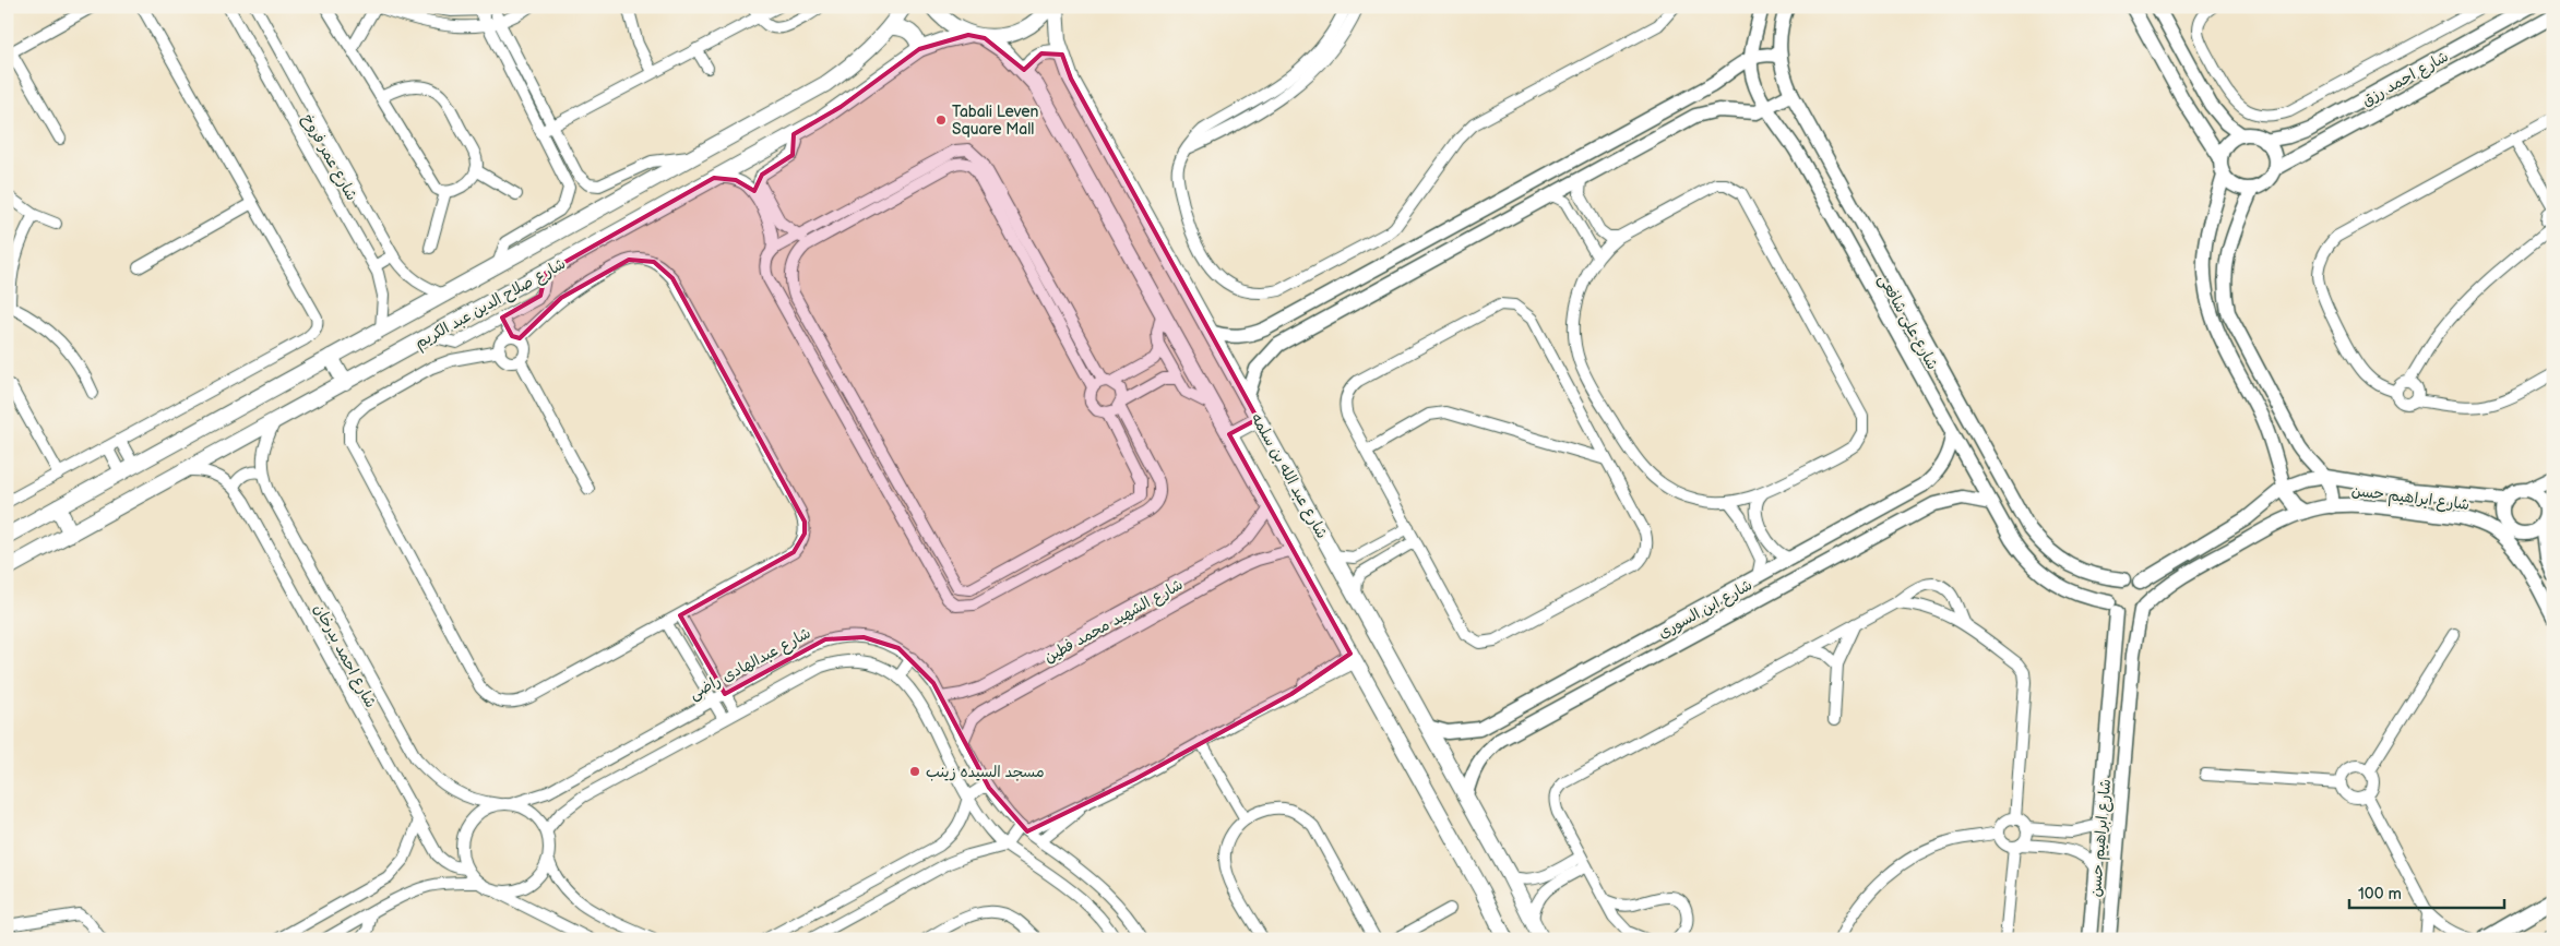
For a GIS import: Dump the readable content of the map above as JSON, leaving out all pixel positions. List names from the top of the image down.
{
  "streets": {
    "main road": ["شارع صلاح الدين عبد الكريم", "شارع عبد الله بن سلمه"],
    "street": [
      "شارع احمد رزق",
      "شارع عمر فروخ",
      "شارع على شافعى",
      "شارع ابراهيم حسن",
      "شارع ابن السورى",
      "شارع الشهيد محمد فطين",
      "شارع احمد بدرخان",
      "شارع عبدالهادى راضى"
    ]
  },
  "crossings": [
    ["شارع عمر فروخ", "شارع صلاح الدين عبد الكريم"],
    ["شارع صلاح الدين عبد الكريم", "شارع احمد بدرخان"],
    ["شارع على شافعى", "شارع ابراهيم حسن"],
    ["شارع على شافعى", "شارع ابن السورى"],
    ["شارع عبد الله بن سلمه", "شارع ابن السورى"],
    ["شارع الشهيد محمد فطين", "شارع عبدالهادى راضى"],
    ["شارع احمد بدرخان", "شارع عبدالهادى راضى"]
  ],
  "places": ["Tabali Leven Square Mall", "مسجد السيده زينب"],
  "scale_bar": "100 m"
}
